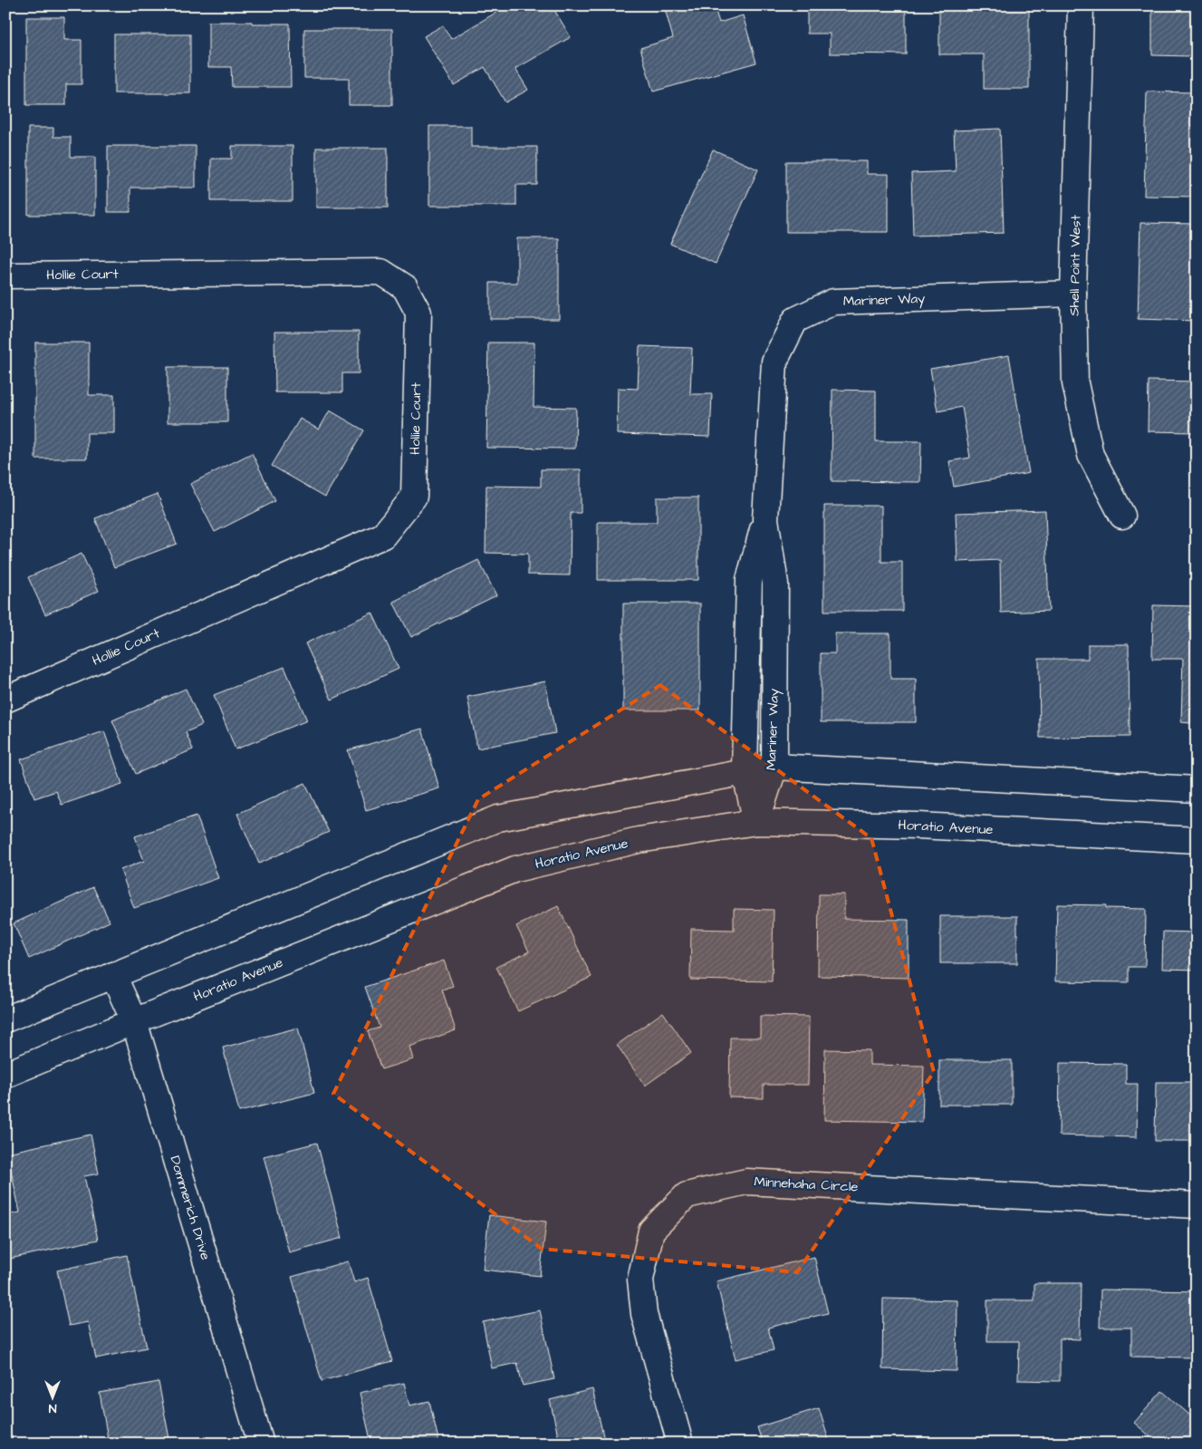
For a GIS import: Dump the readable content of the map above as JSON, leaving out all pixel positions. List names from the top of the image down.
{
  "streets": {
    "street": [
      "Shell Point West",
      "Hollie Court",
      "Mariner Way",
      "Horatio Avenue",
      "Minnehaha Circle",
      "Dommerich Drive"
    ]
  },
  "crossings": [
    ["Shell Point West", "Mariner Way"],
    ["Mariner Way", "Horatio Avenue"],
    ["Horatio Avenue", "Dommerich Drive"]
  ],
  "north": "bottom"
}
